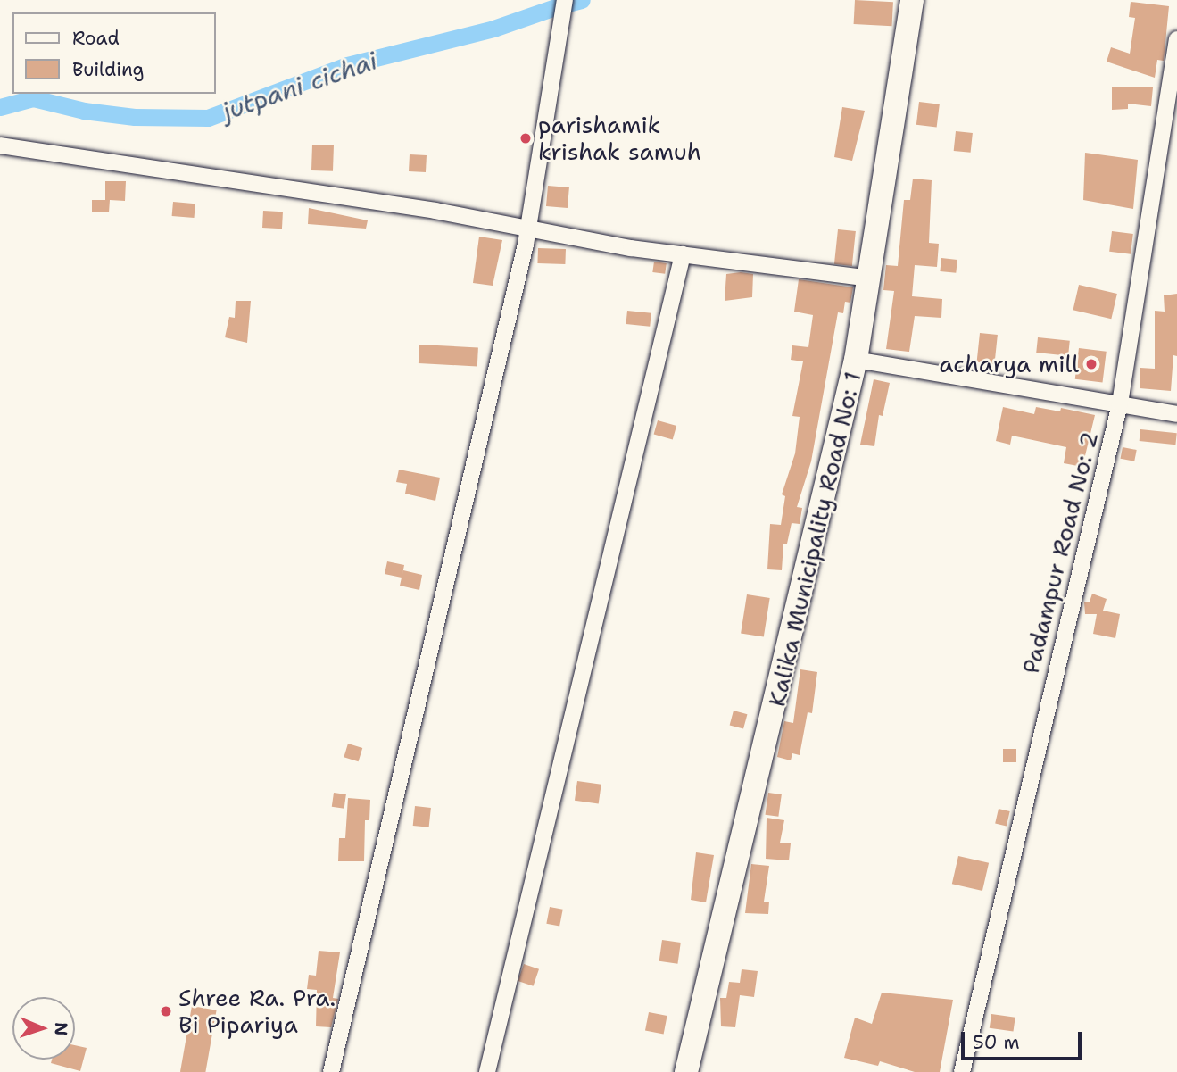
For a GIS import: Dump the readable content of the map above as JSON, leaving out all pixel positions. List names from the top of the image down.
{
  "streets": {
    "street": ["Kalika Municipality Road No: 1", "Padampur Road No: 2"]
  },
  "water": ["jutpani cichai"],
  "places": ["parishamik krishak samuh", "acharya mill", "Shree Ra. Pra. Bi Pipariya"],
  "legend": ["Road", "Building"],
  "scale_bar": "50 m",
  "north": "right"
}
